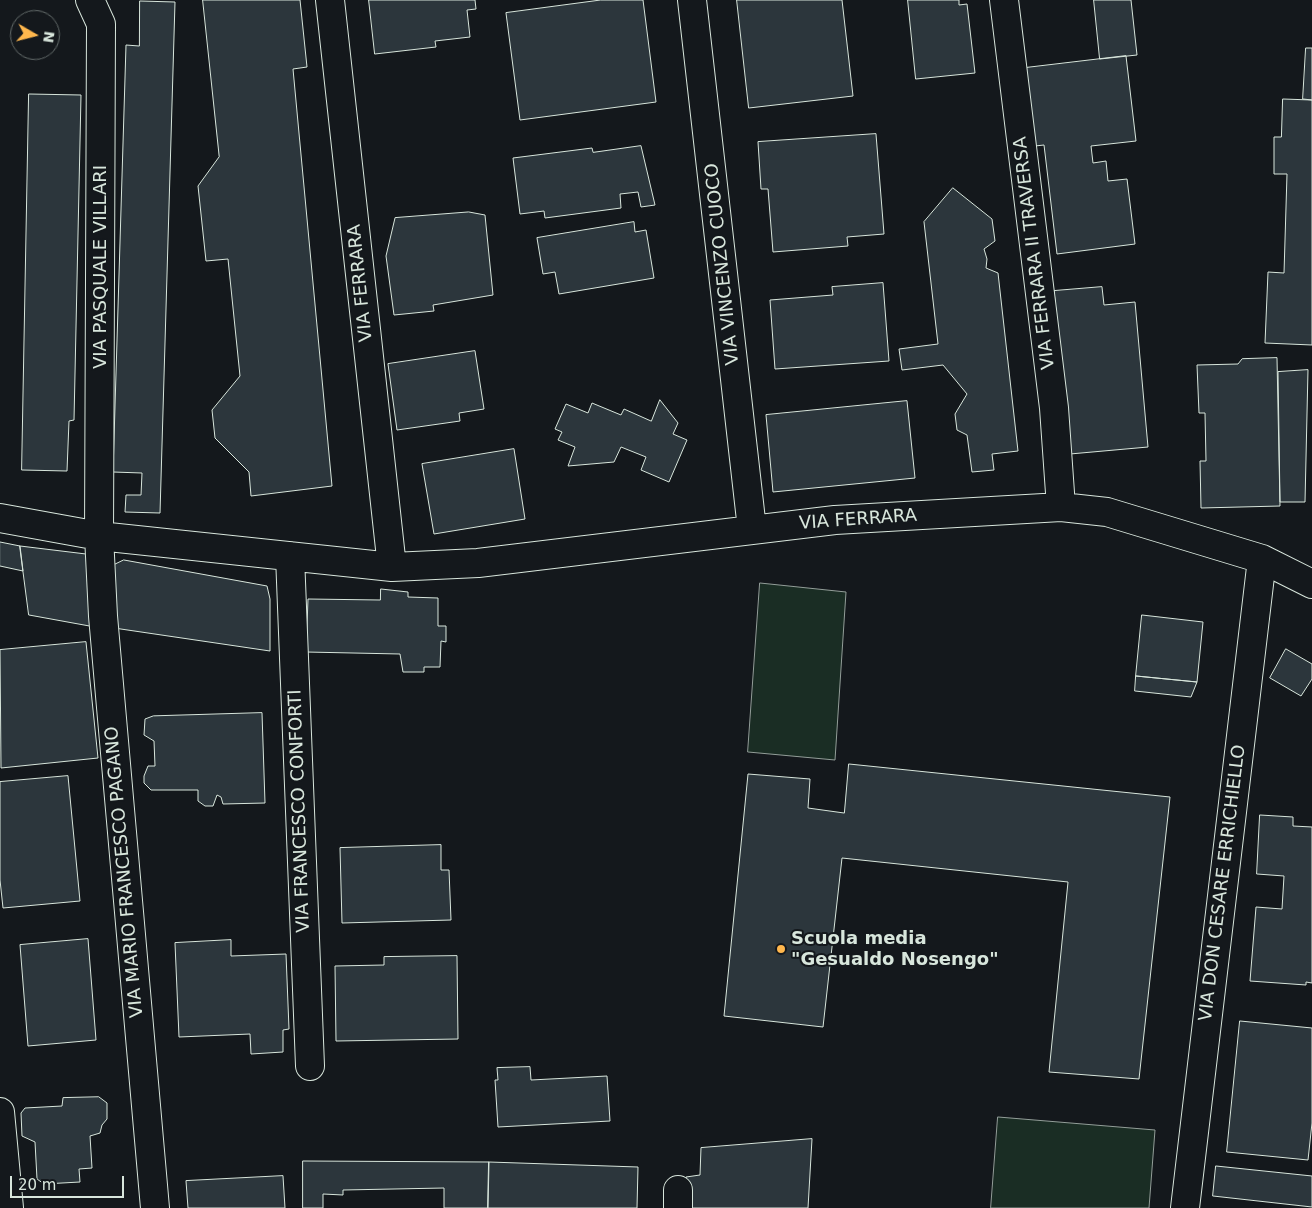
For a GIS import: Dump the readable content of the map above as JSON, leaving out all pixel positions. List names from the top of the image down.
{
  "streets": {
    "street": [
      "VIA FERRARA II TRAVERSA",
      "VIA VINCENZO CUOCO",
      "VIA PASQUALE VILLARI",
      "VIA FERRARA",
      "VIA FRANCESCO CONFORTI",
      "VIA MARIO FRANCESCO PAGANO",
      "VIA DON CESARE ERRICHIELLO"
    ]
  },
  "crossings": [
    ["VIA FERRARA II TRAVERSA", "VIA FERRARA"],
    ["VIA VINCENZO CUOCO", "VIA FERRARA"],
    ["VIA PASQUALE VILLARI", "VIA FERRARA"],
    ["VIA PASQUALE VILLARI", "VIA MARIO FRANCESCO PAGANO"],
    ["VIA FERRARA", "VIA FRANCESCO CONFORTI"],
    ["VIA FERRARA", "VIA MARIO FRANCESCO PAGANO"],
    ["VIA FERRARA", "VIA DON CESARE ERRICHIELLO"]
  ],
  "places": ["Scuola media \"Gesualdo Nosengo\""],
  "scale_bar": "20 m",
  "north": "right"
}
